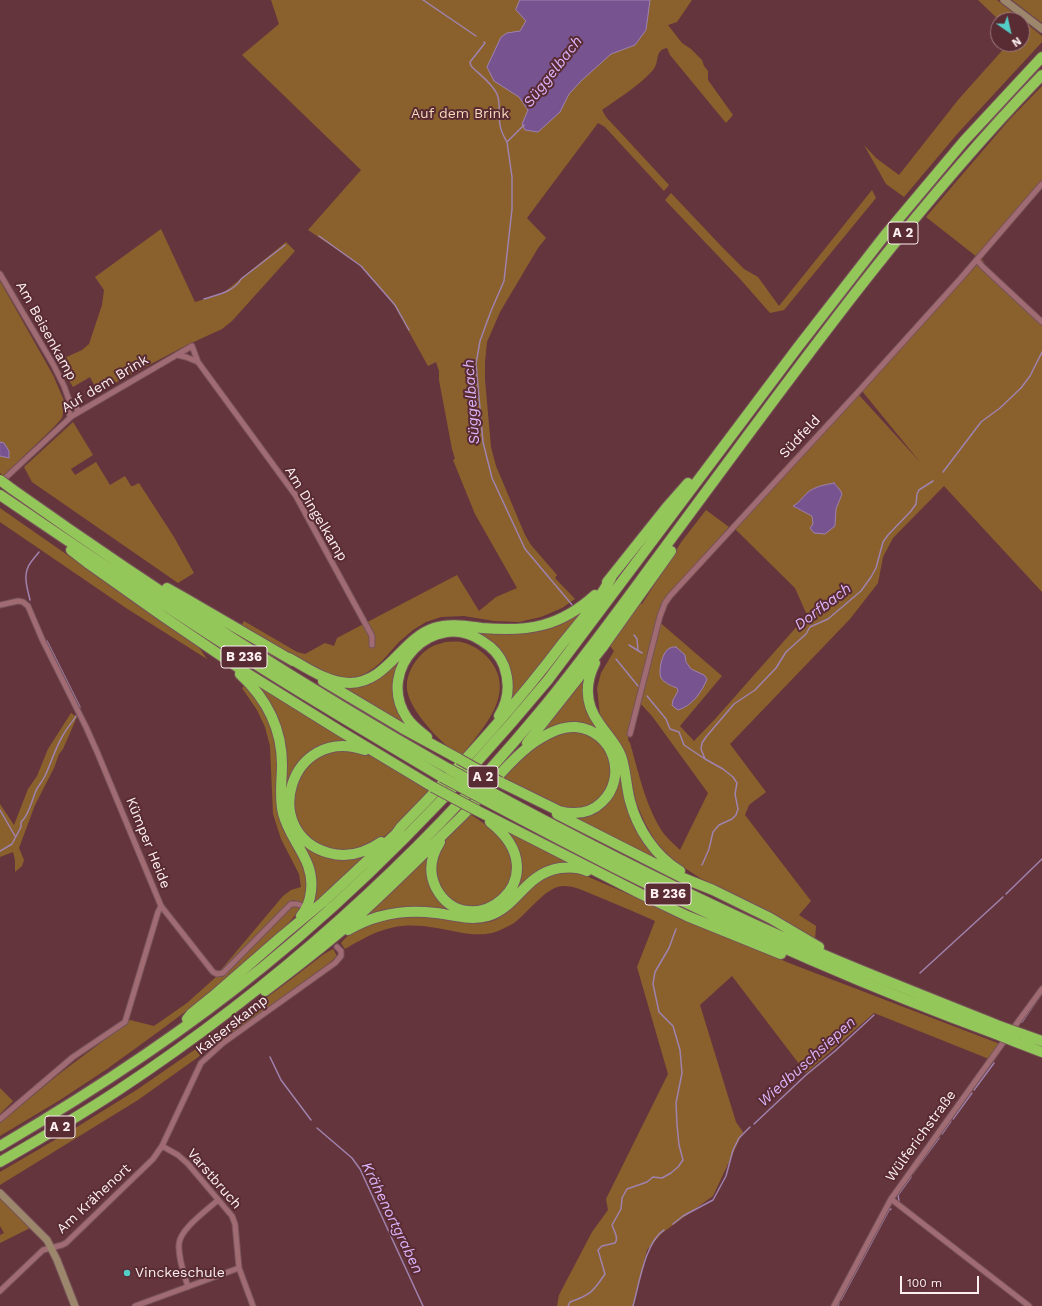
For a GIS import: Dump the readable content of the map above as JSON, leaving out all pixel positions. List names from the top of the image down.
{
  "streets": {
    "highway": ["A 2", "B 236"],
    "street": [
      "Am Beisenkamp",
      "Auf dem Brink",
      "Südfeld",
      "Am Dingelkamp",
      "Kümper Heide",
      "Kaiserskamp",
      "Wülferichstraße",
      "Varstbruch",
      "Am Krähenort"
    ]
  },
  "crossings": [
    ["Am Beisenkamp", "Auf dem Brink"],
    ["Auf dem Brink", "Am Dingelkamp"],
    ["Auf dem Brink", "B 236"],
    ["Kaiserskamp", "Varstbruch"],
    ["Kaiserskamp", "Am Krähenort"],
    ["Varstbruch", "Am Krähenort"]
  ],
  "water": [
    "Süggelbach",
    "Dorfbach",
    "Wiedbuschsiepen",
    "Krähenortgraben"
  ],
  "parks": ["Auf dem Brink"],
  "places": ["Vinckeschule"],
  "scale_bar": "100 m",
  "north": "bottom right"
}
